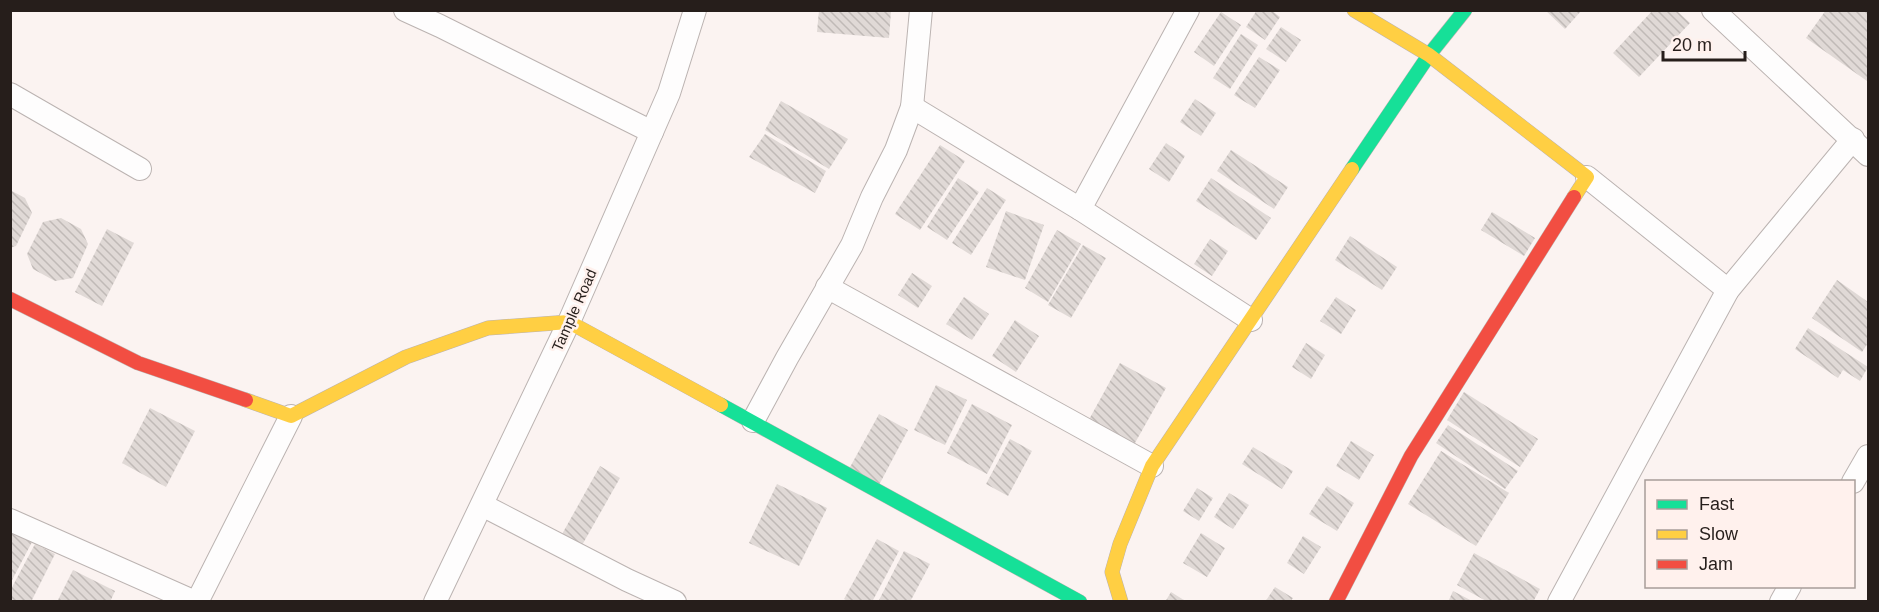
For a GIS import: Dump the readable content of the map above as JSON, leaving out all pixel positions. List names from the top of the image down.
{
  "streets": {
    "street": ["Tample Road"]
  },
  "legend": ["Fast", "Slow", "Jam"],
  "scale_bar": "20 m"
}
